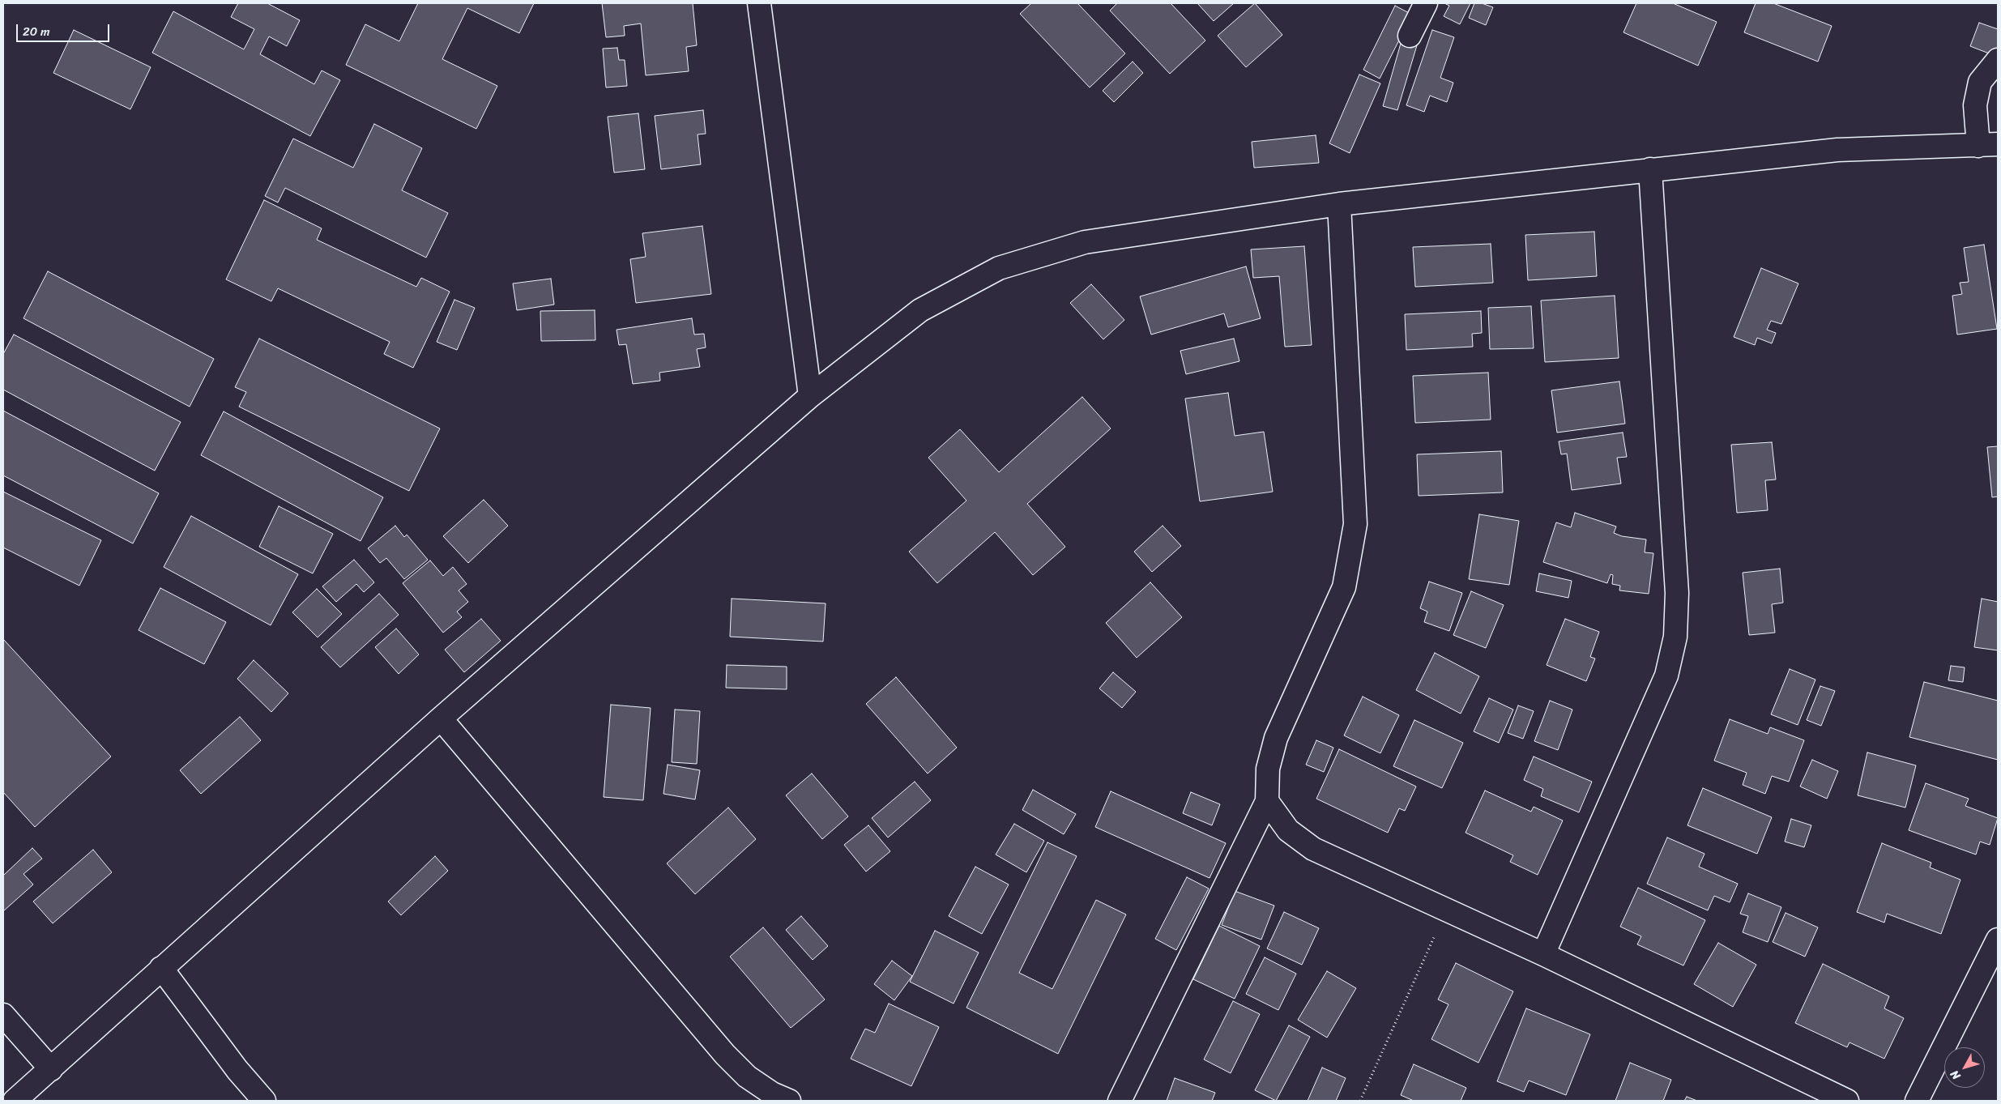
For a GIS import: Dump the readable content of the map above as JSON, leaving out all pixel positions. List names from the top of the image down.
{
  "scale_bar": "20 m",
  "north": "bottom left"
}
